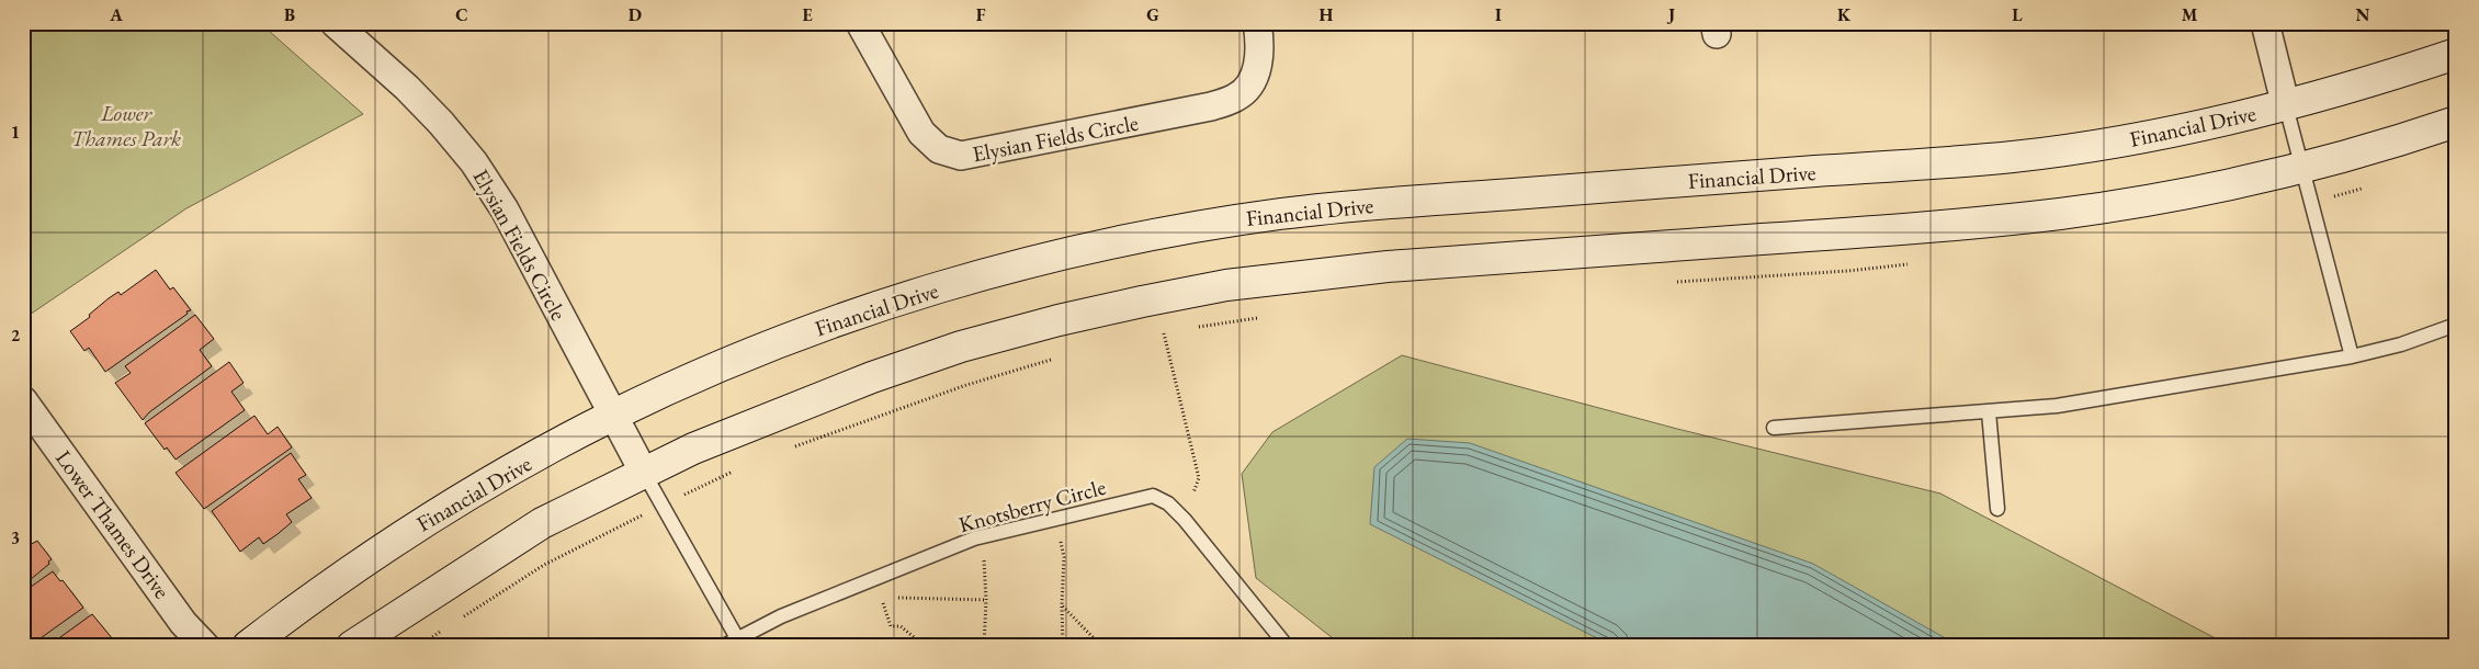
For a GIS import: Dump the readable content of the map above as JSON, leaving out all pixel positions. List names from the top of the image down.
{
  "streets": {
    "street": ["Financial Drive", "Elysian Fields Circle", "Lower Thames Drive"],
    "lane": ["Knotsberry Circle"]
  },
  "crossings": [
    ["Financial Drive", "Elysian Fields Circle"],
    ["Elysian Fields Circle", "Knotsberry Circle"]
  ],
  "parks": ["Lower Thames Park"],
  "grid": {
    "columns": [
      "A",
      "B",
      "C",
      "D",
      "E",
      "F",
      "G",
      "H",
      "I",
      "J",
      "K",
      "L",
      "M",
      "N"
    ],
    "rows": ["1", "2", "3"]
  }
}
